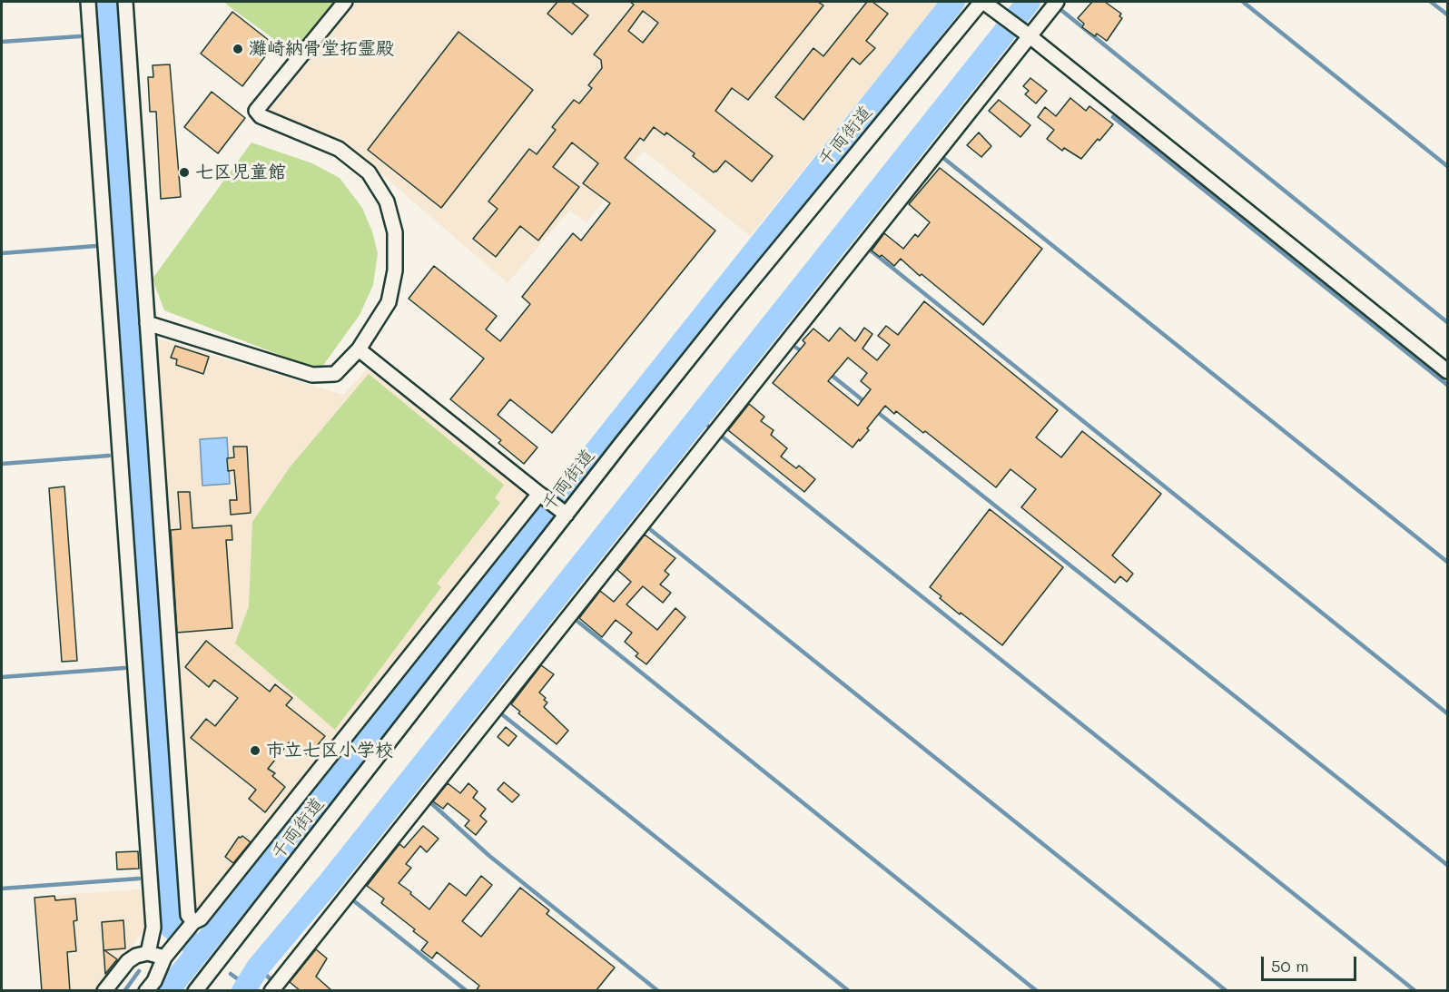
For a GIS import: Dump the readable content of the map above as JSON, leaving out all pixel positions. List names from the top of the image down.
{
  "streets": {
    "street": ["千両街道"]
  },
  "places": ["灘崎納骨堂拓霊殿", "七区児童館", "市立七区小学校"],
  "scale_bar": "50 m"
}
